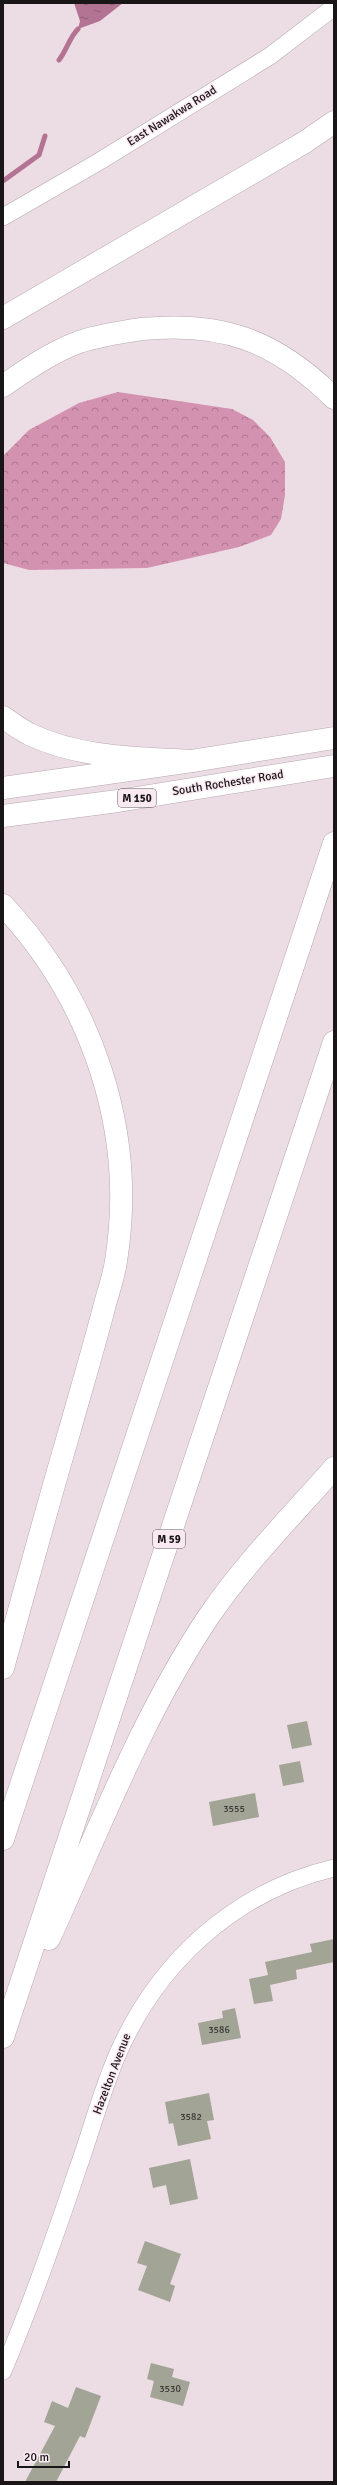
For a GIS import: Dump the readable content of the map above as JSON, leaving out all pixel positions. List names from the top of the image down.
{
  "streets": {
    "main road": ["South Rochester Road", "M 150", "M 59"],
    "street": ["East Nawakwa Road", "Hazelton Avenue"]
  },
  "house_numbers": [
    "3555",
    "3586",
    "3582",
    "3530"
  ],
  "scale_bar": "20 m"
}
